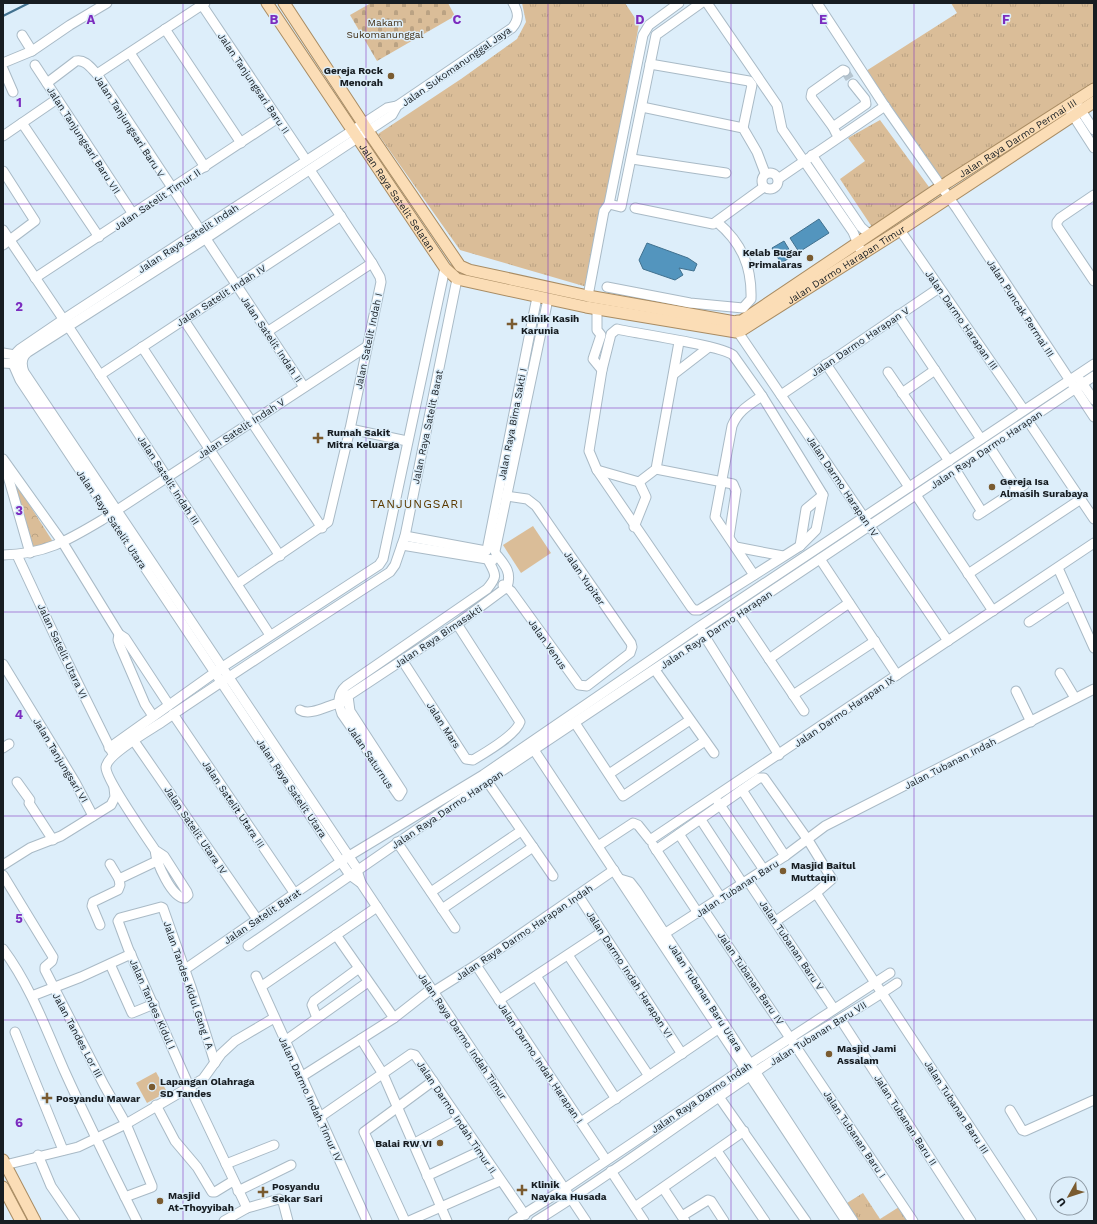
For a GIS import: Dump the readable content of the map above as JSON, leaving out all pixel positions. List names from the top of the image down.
{
  "streets": {
    "main road": ["Jalan Raya Darmo Permai III", "Jalan Raya Satelit Selatan", "Jalan Darmo Harapan Timur"],
    "street": [
      "Jalan Sukomanunggal Jaya",
      "Jalan Tanjungsari Baru II",
      "Jalan Tanjungsari Baru V",
      "Jalan Tanjungsari Baru VII",
      "Jalan Satelit Timur II",
      "Jalan Raya Satelit Indah",
      "Jalan Satelit Indah IV",
      "Jalan Puncak Permai III",
      "Jalan Darmo Harapan III",
      "Jalan Satelit Indah II",
      "Jalan Satelit Indah I",
      "Jalan Darmo Harapan V",
      "Jalan Raya Bima Sakti I",
      "Jalan Raya Satelit Barat",
      "Jalan Satelit Indah V",
      "Jalan Raya Darmo Harapan",
      "Jalan Satelit Indah III",
      "Jalan Darmo Harapan IV",
      "Jalan Raya Satelit Utara",
      "Jalan Yupiter",
      "Jalan Raya Bimasakti",
      "Jalan Venus",
      "Jalan Satelit Utara VI",
      "Jalan Darmo Harapan IX",
      "Jalan Mars",
      "Jalan Saturnus",
      "Jalan Tanjungsari VI",
      "Jalan Tubanan Indah",
      "Jalan Satelit Utara III",
      "Jalan Satelit Utara IV",
      "Jalan Tubanan Baru",
      "Jalan Satelit Barat",
      "Jalan Raya Darmo Harapan Indah",
      "Jalan Tubanan Baru V",
      "Jalan Darmo Indah Harapan VI",
      "Jalan Tubanan Baru IV",
      "Jalan Tandes Kidul Gang I A",
      "Jalan Tubanan Baru Utara",
      "Jalan Tandes Kidul I",
      "Jalan Tubanan Baru VII",
      "Jalan Tandes Lor III",
      "Jalan Raya Darmo Indah Timur",
      "Jalan Darmo Indah Harapan I",
      "Jalan Raya Darmo Indah",
      "Jalan Darmo Indah Timur IV",
      "Jalan Tubanan Baru III",
      "Jalan Darmo Indah Timur II",
      "Jalan Tubanan Baru II",
      "Jalan Tubanan Baru I"
    ]
  },
  "crossings": [
    ["Jalan Sukomanunggal Jaya", "Jalan Raya Satelit Selatan"],
    ["Jalan Sukomanunggal Jaya", "Jalan Raya Satelit Indah"],
    ["Jalan Tanjungsari Baru II", "Jalan Satelit Timur II"],
    ["Jalan Tanjungsari Baru II", "Jalan Raya Satelit Indah"],
    ["Jalan Tanjungsari Baru V", "Jalan Tanjungsari Baru VII"],
    ["Jalan Tanjungsari Baru V", "Jalan Satelit Timur II"],
    ["Jalan Tanjungsari Baru V", "Jalan Raya Satelit Indah"],
    ["Jalan Tanjungsari Baru V", "Jalan Satelit Indah II"],
    ["Jalan Raya Darmo Permai III", "Jalan Darmo Harapan Timur"],
    ["Jalan Raya Darmo Permai III", "Jalan Puncak Permai III"],
    ["Jalan Tanjungsari Baru VII", "Jalan Satelit Timur II"],
    ["Jalan Raya Satelit Selatan", "Jalan Raya Satelit Indah"],
    ["Jalan Raya Satelit Selatan", "Jalan Raya Bima Sakti I"],
    ["Jalan Raya Satelit Selatan", "Jalan Raya Satelit Barat"],
    ["Jalan Satelit Timur II", "Jalan Satelit Indah III"],
    ["Jalan Raya Satelit Indah", "Jalan Satelit Indah II"],
    ["Jalan Raya Satelit Indah", "Jalan Satelit Indah I"],
    ["Jalan Raya Satelit Indah", "Jalan Satelit Indah III"],
    ["Jalan Raya Satelit Indah", "Jalan Raya Satelit Utara"],
    ["Jalan Darmo Harapan Timur", "Jalan Puncak Permai III"],
    ["Jalan Darmo Harapan Timur", "Jalan Darmo Harapan III"],
    ["Jalan Darmo Harapan Timur", "Jalan Darmo Harapan IV"],
    ["Jalan Satelit Indah IV", "Jalan Satelit Indah II"],
    ["Jalan Satelit Indah IV", "Jalan Satelit Indah I"],
    ["Jalan Satelit Indah IV", "Jalan Satelit Indah III"],
    ["Jalan Puncak Permai III", "Jalan Raya Darmo Harapan"],
    ["Jalan Darmo Harapan III", "Jalan Darmo Harapan V"],
    ["Jalan Darmo Harapan III", "Jalan Raya Darmo Harapan"],
    ["Jalan Satelit Indah II", "Jalan Satelit Indah V"],
    ["Jalan Satelit Indah I", "Jalan Satelit Indah V"],
    ["Jalan Darmo Harapan V", "Jalan Darmo Harapan IV"],
    ["Jalan Raya Bima Sakti I", "Jalan Yupiter"],
    ["Jalan Raya Satelit Barat", "Jalan Satelit Indah III"],
    ["Jalan Raya Satelit Barat", "Jalan Raya Satelit Utara"],
    ["Jalan Satelit Indah V", "Jalan Satelit Indah III"],
    ["Jalan Satelit Indah V", "Jalan Raya Satelit Utara"],
    ["Jalan Satelit Indah V", "Jalan Satelit Utara VI"],
    ["Jalan Raya Darmo Harapan", "Jalan Darmo Harapan IV"],
    ["Jalan Raya Darmo Harapan", "Jalan Raya Satelit Utara"],
    ["Jalan Raya Darmo Harapan", "Jalan Satelit Barat"],
    ["Jalan Raya Darmo Harapan", "Jalan Raya Darmo Indah Timur"],
    ["Jalan Darmo Harapan IV", "Jalan Darmo Harapan IX"],
    ["Jalan Raya Satelit Utara", "Jalan Satelit Barat"],
    ["Jalan Raya Satelit Utara", "Jalan Raya Darmo Indah Timur"],
    ["Jalan Yupiter", "Jalan Venus"],
    ["Jalan Raya Bimasakti", "Jalan Venus"],
    ["Jalan Raya Bimasakti", "Jalan Mars"],
    ["Jalan Raya Bimasakti", "Jalan Saturnus"],
    ["Jalan Darmo Harapan IX", "Jalan Tubanan Baru IV"],
    ["Jalan Tubanan Indah", "Jalan Tubanan Baru"],
    ["Jalan Satelit Utara III", "Jalan Satelit Barat"],
    ["Jalan Satelit Utara IV", "Jalan Satelit Barat"],
    ["Jalan Tubanan Baru", "Jalan Tubanan Baru V"],
    ["Jalan Tubanan Baru", "Jalan Tubanan Baru IV"],
    ["Jalan Tubanan Baru", "Jalan Tubanan Baru Utara"],
    ["Jalan Satelit Barat", "Jalan Tandes Kidul Gang I A"],
    ["Jalan Raya Darmo Harapan Indah", "Jalan Darmo Indah Harapan VI"],
    ["Jalan Raya Darmo Harapan Indah", "Jalan Raya Darmo Indah Timur"],
    ["Jalan Raya Darmo Harapan Indah", "Jalan Darmo Indah Harapan I"],
    ["Jalan Raya Darmo Harapan Indah", "Jalan Darmo Indah Timur IV"],
    ["Jalan Tubanan Baru V", "Jalan Raya Darmo Indah"],
    ["Jalan Tubanan Baru IV", "Jalan Tubanan Baru VII"],
    ["Jalan Tubanan Baru IV", "Jalan Raya Darmo Indah"],
    ["Jalan Tubanan Baru IV", "Jalan Tubanan Baru I"],
    ["Jalan Tandes Kidul Gang I A", "Jalan Tandes Kidul I"],
    ["Jalan Tubanan Baru Utara", "Jalan Tubanan Baru VII"],
    ["Jalan Tubanan Baru Utara", "Jalan Raya Darmo Indah"],
    ["Jalan Tubanan Baru VII", "Jalan Raya Darmo Indah Timur"],
    ["Jalan Tubanan Baru VII", "Jalan Raya Darmo Indah"],
    ["Jalan Tubanan Baru VII", "Jalan Tubanan Baru III"],
    ["Jalan Tubanan Baru VII", "Jalan Tubanan Baru II"],
    ["Jalan Tubanan Baru VII", "Jalan Tubanan Baru I"],
    ["Jalan Raya Darmo Indah Timur", "Jalan Raya Darmo Indah"],
    ["Jalan Darmo Indah Harapan I", "Jalan Raya Darmo Indah"],
    ["Jalan Raya Darmo Indah", "Jalan Tubanan Baru III"],
    ["Jalan Raya Darmo Indah", "Jalan Darmo Indah Timur II"],
    ["Jalan Darmo Indah Timur IV", "Jalan Darmo Indah Timur II"]
  ],
  "districts": ["TANJUNGSARI"],
  "parks": ["Makam Sukomanunggal"],
  "places": {
    "other": [
      "Gereja Rock Menorah",
      "Kelab Bugar Primalaras",
      "Gereja Isa Almasih Surabaya",
      "Masjid Baitul Muttaqin",
      "Masjid Jami Assalam",
      "Lapangan Olahraga SD Tandes",
      "Balai RW VI",
      "Masjid At-Thoyyibah"
    ],
    "health": [
      "Klinik Kasih Karunia",
      "Rumah Sakit Mitra Keluarga",
      "Posyandu Mawar",
      "Klinik Nayaka Husada",
      "Posyandu Sekar Sari"
    ]
  },
  "north": "bottom left",
  "grid": {
    "columns": [
      "A",
      "B",
      "C",
      "D",
      "E",
      "F"
    ],
    "rows": [
      "1",
      "2",
      "3",
      "4",
      "5",
      "6"
    ]
  }
}
